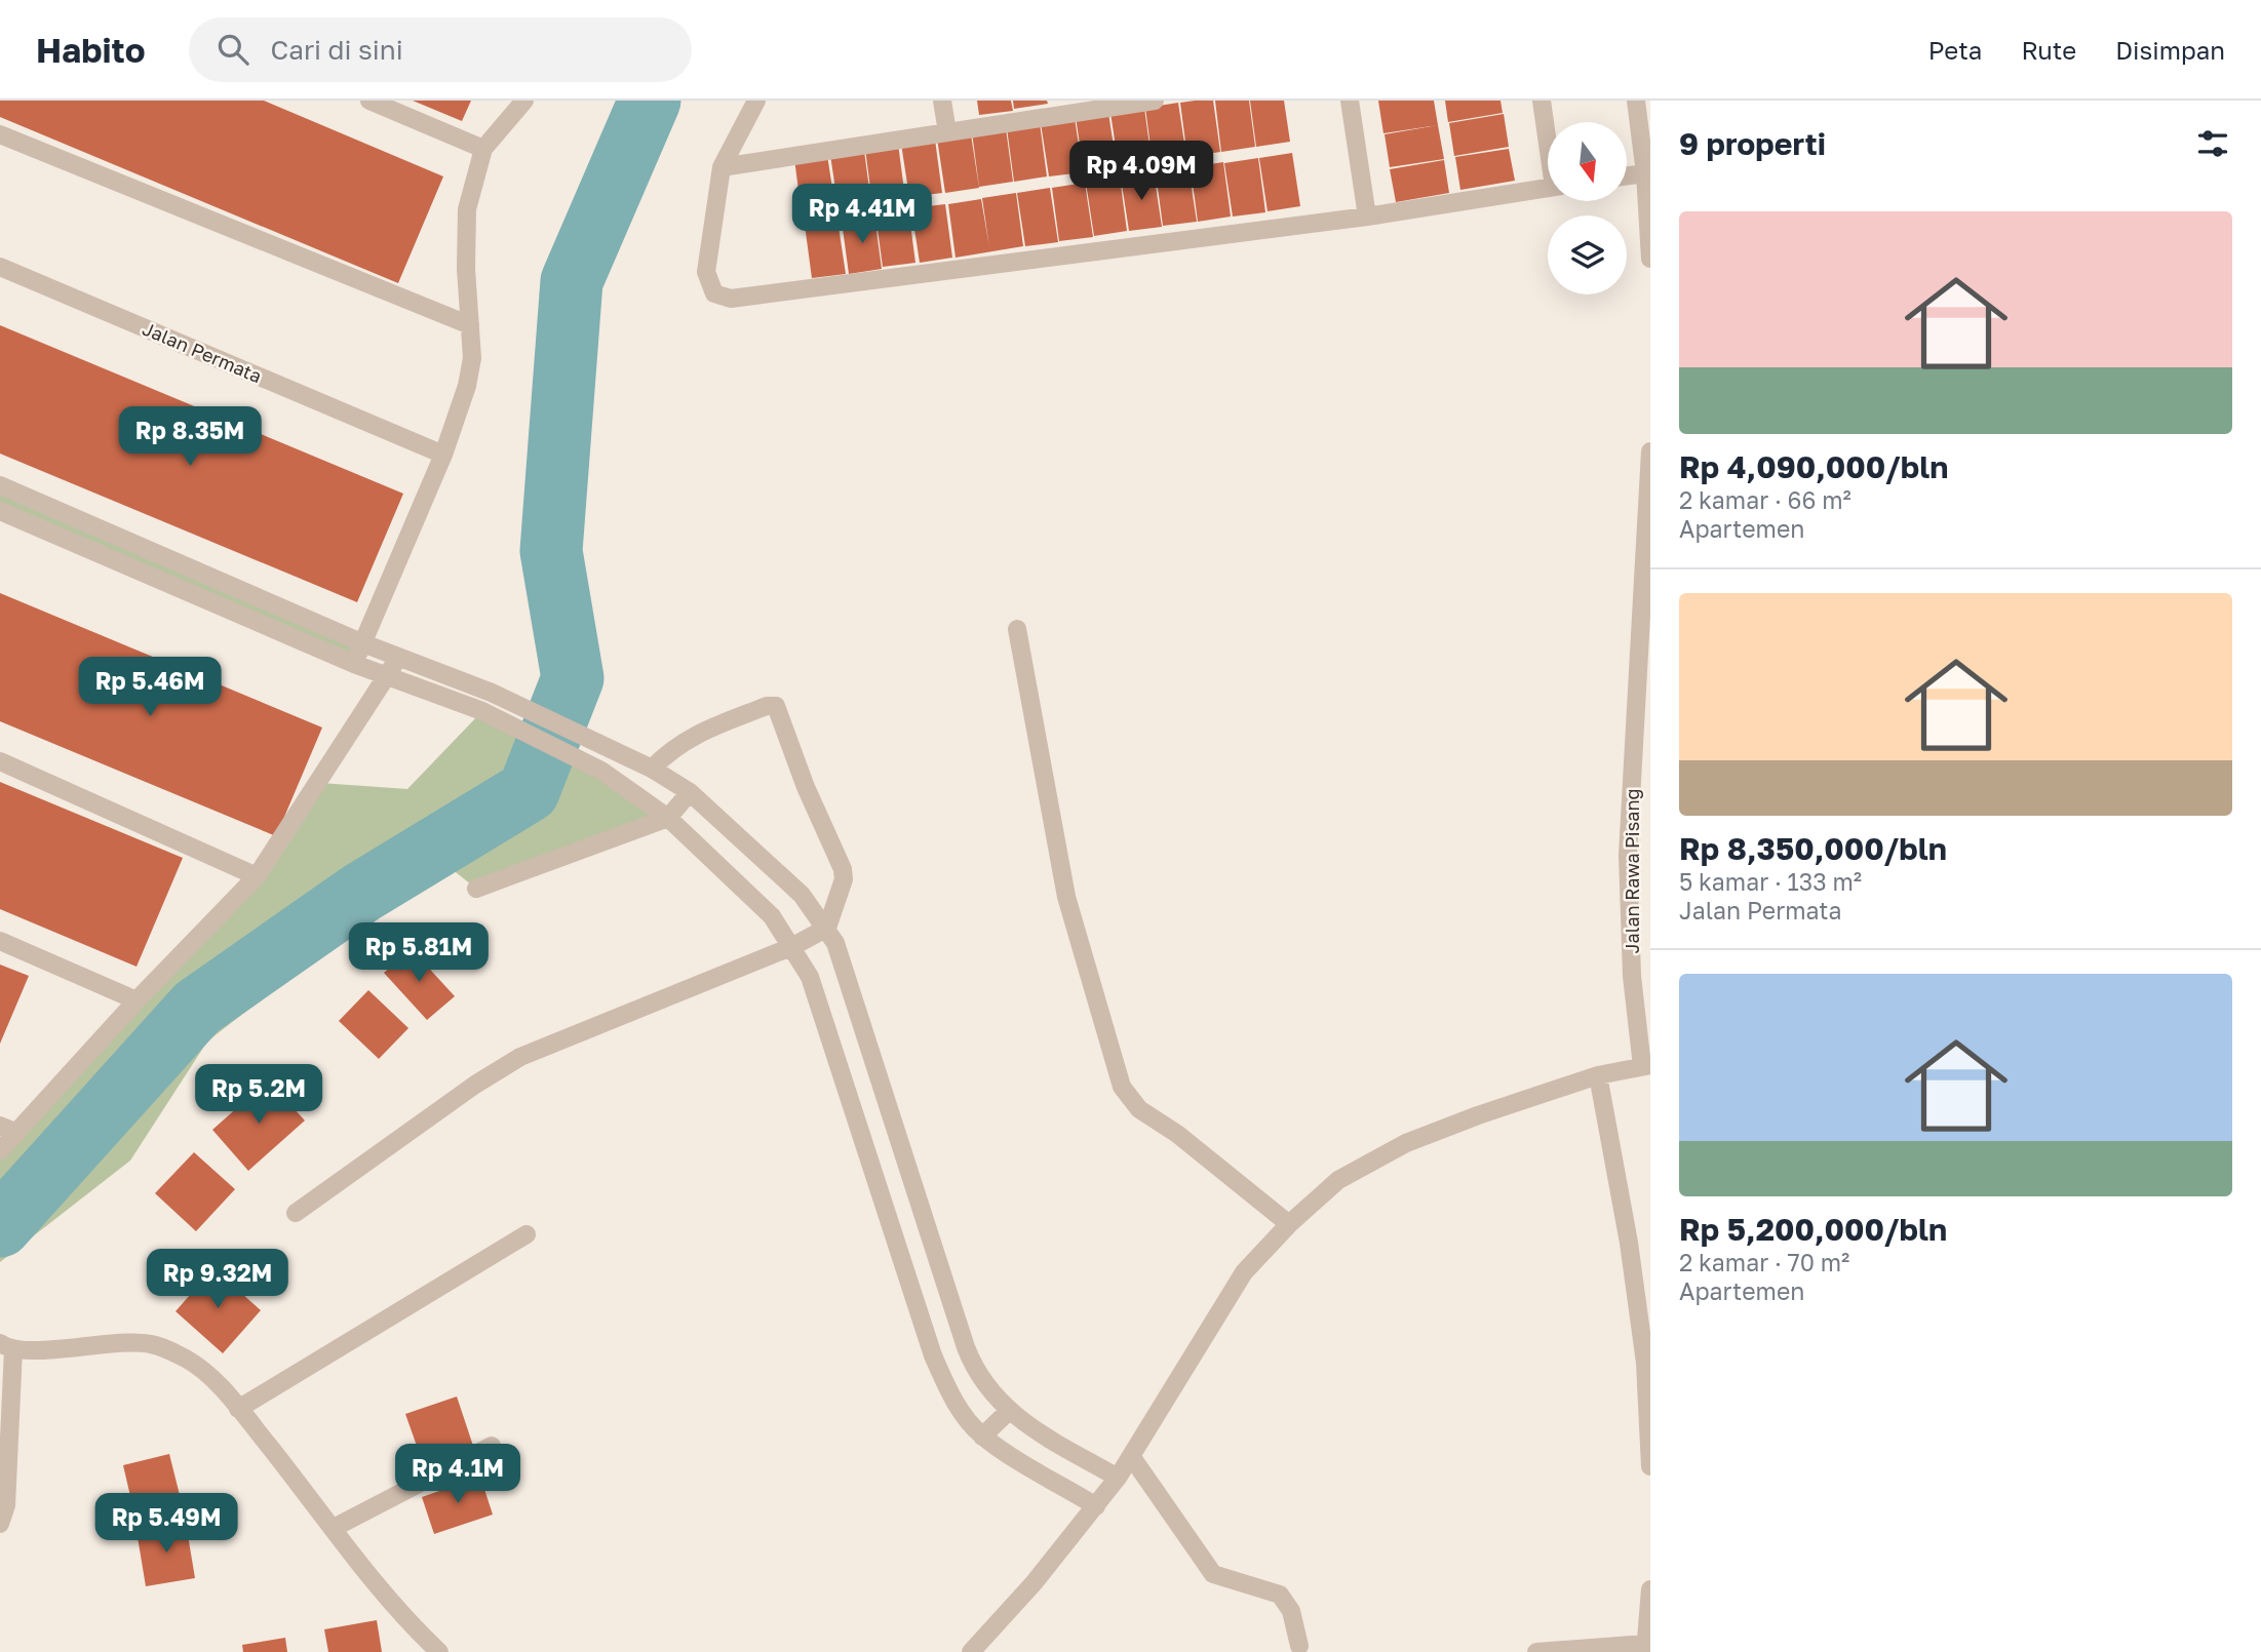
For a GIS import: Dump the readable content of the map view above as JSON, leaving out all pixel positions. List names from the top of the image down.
{
  "streets": {
    "street": ["Jalan Permata", "Jalan Rawa Pisang"]
  },
  "north": "bottom",
  "page": {
    "header": "Habito",
    "search": "Cari di sini",
    "nav": ["Peta", "Rute", "Disimpan"],
    "heading": "9 properti",
    "price": [
      "Rp 4.09M",
      "Rp 4.41M",
      "Rp 8.35M",
      "Rp 5.46M",
      "Rp 5.81M",
      "Rp 5.2M",
      "Rp 9.32M",
      "Rp 4.1M",
      "Rp 5.49M"
    ],
    "list": [
      {
        "name": "Rp 4,090,000/bln",
        "note": "2 kamar · 66 m² · Apartemen"
      },
      {
        "name": "Rp 8,350,000/bln",
        "note": "5 kamar · 133 m² · Jalan Permata"
      },
      {
        "name": "Rp 5,200,000/bln",
        "note": "2 kamar · 70 m² · Apartemen"
      }
    ]
  }
}
